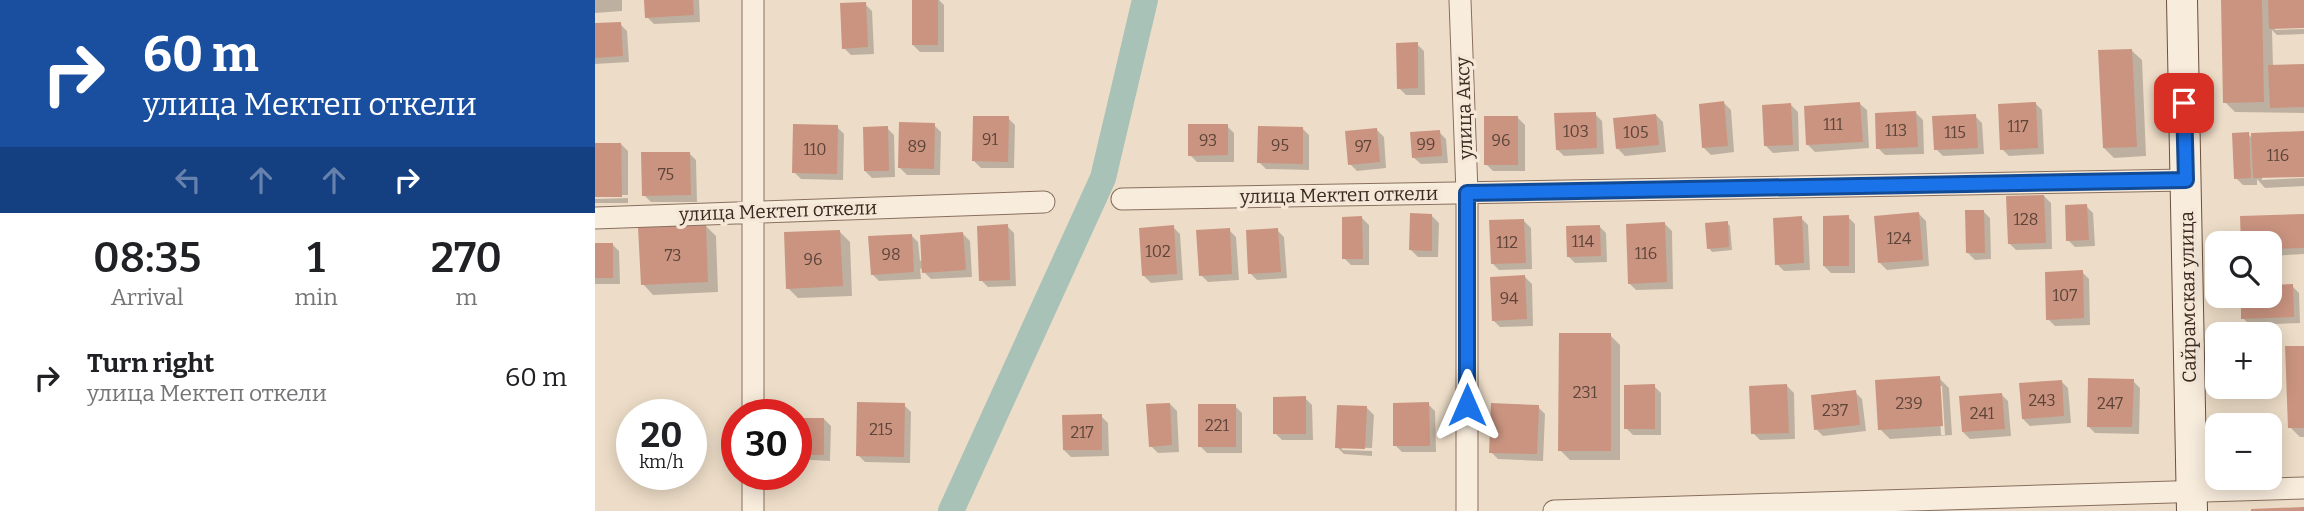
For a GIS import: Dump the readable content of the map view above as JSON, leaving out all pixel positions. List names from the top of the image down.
{
  "streets": {
    "main road": ["Сайрамская улица"],
    "street": ["улица Аксу", "улица Мектеп откели"]
  },
  "crossings": [
    ["улица Аксу", "улица Мектеп откели"],
    ["улица Мектеп откели", "Сайрамская улица"]
  ],
  "house_numbers": [
    "111",
    "117",
    "113",
    "103",
    "105",
    "115",
    "91",
    "93",
    "96",
    "99",
    "95",
    "89",
    "97",
    "110",
    "116",
    "75",
    "128",
    "124",
    "114",
    "112",
    "102",
    "116",
    "98",
    "73",
    "96",
    "107",
    "94",
    "231",
    "243",
    "239",
    "247",
    "237",
    "241",
    "221",
    "215",
    "217"
  ],
  "page": {
    "turn": ["60 m", "улица Мектеп откели"],
    "eta": [
      "08:35",
      "Arrival",
      "1",
      "min",
      "270",
      "m"
    ],
    "map_buttons": ["+", "−"],
    "list": [
      {
        "name": "Turn right",
        "note": "улица Мектеп откели",
        "value": "60 m"
      }
    ],
    "speed": "20 km/h",
    "limit": "30"
  }
}
